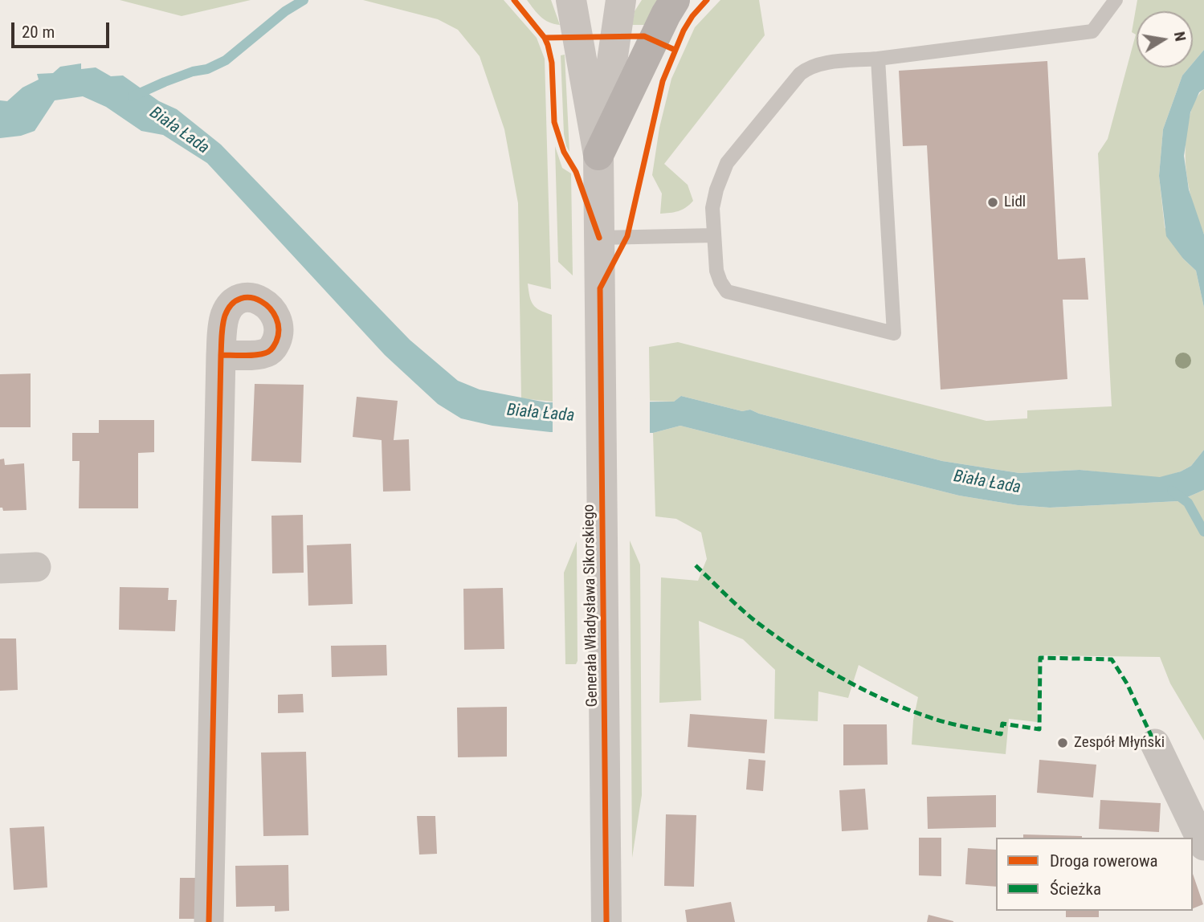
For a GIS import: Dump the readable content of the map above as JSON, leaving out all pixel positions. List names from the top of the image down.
{
  "streets": {
    "street": ["Generała Władysława Sikorskiego"]
  },
  "water": ["Biała Łada"],
  "places": ["Lidl", "Zespół Młyński"],
  "legend": ["Droga rowerowa", "Ścieżka"],
  "scale_bar": "20 m",
  "north": "right"
}
